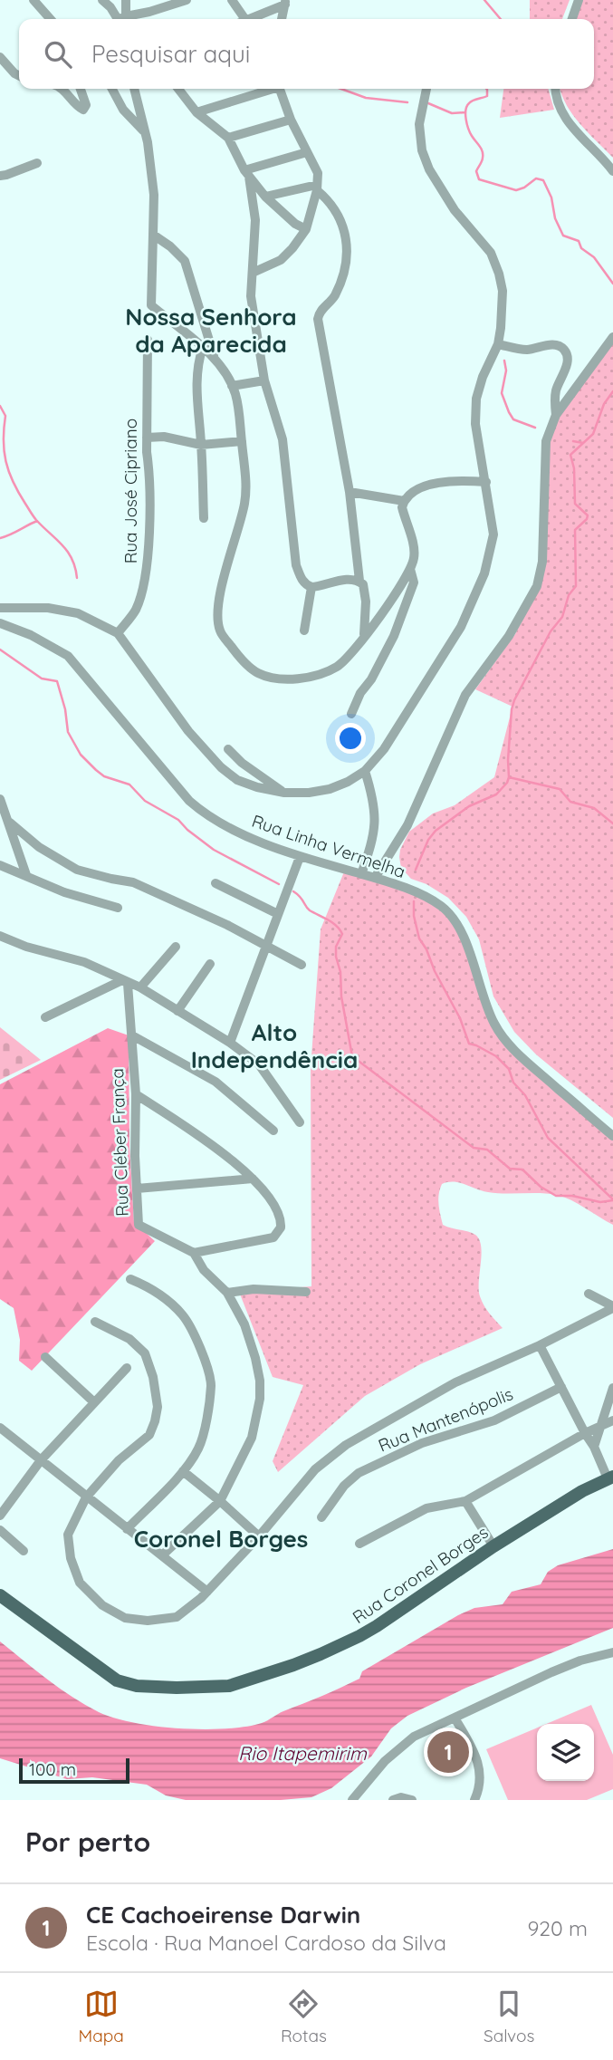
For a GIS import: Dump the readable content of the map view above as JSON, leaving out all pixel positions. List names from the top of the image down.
{
  "streets": {
    "main road": ["Rua Coronel Borges"],
    "street": [
      "Rua José Cipriano",
      "Rua Linha Vermelha",
      "Rua Cléber França",
      "Rua Mantenópolis"
    ]
  },
  "districts": ["Nossa Senhora da Aparecida", "Alto Independência", "Coronel Borges"],
  "water": ["Rio Itapemirim"],
  "scale_bar": "100 m",
  "page": {
    "search": "Pesquisar aqui",
    "pins": "1",
    "scale": "100 m",
    "heading": "Por perto",
    "list": [
      {
        "mark": "1",
        "name": "CE Cachoeirense Darwin",
        "note": "Escola · Rua Manoel Cardoso da Silva",
        "value": "920 m"
      }
    ],
    "nav": ["Mapa", "Rotas", "Salvos"]
  }
}
